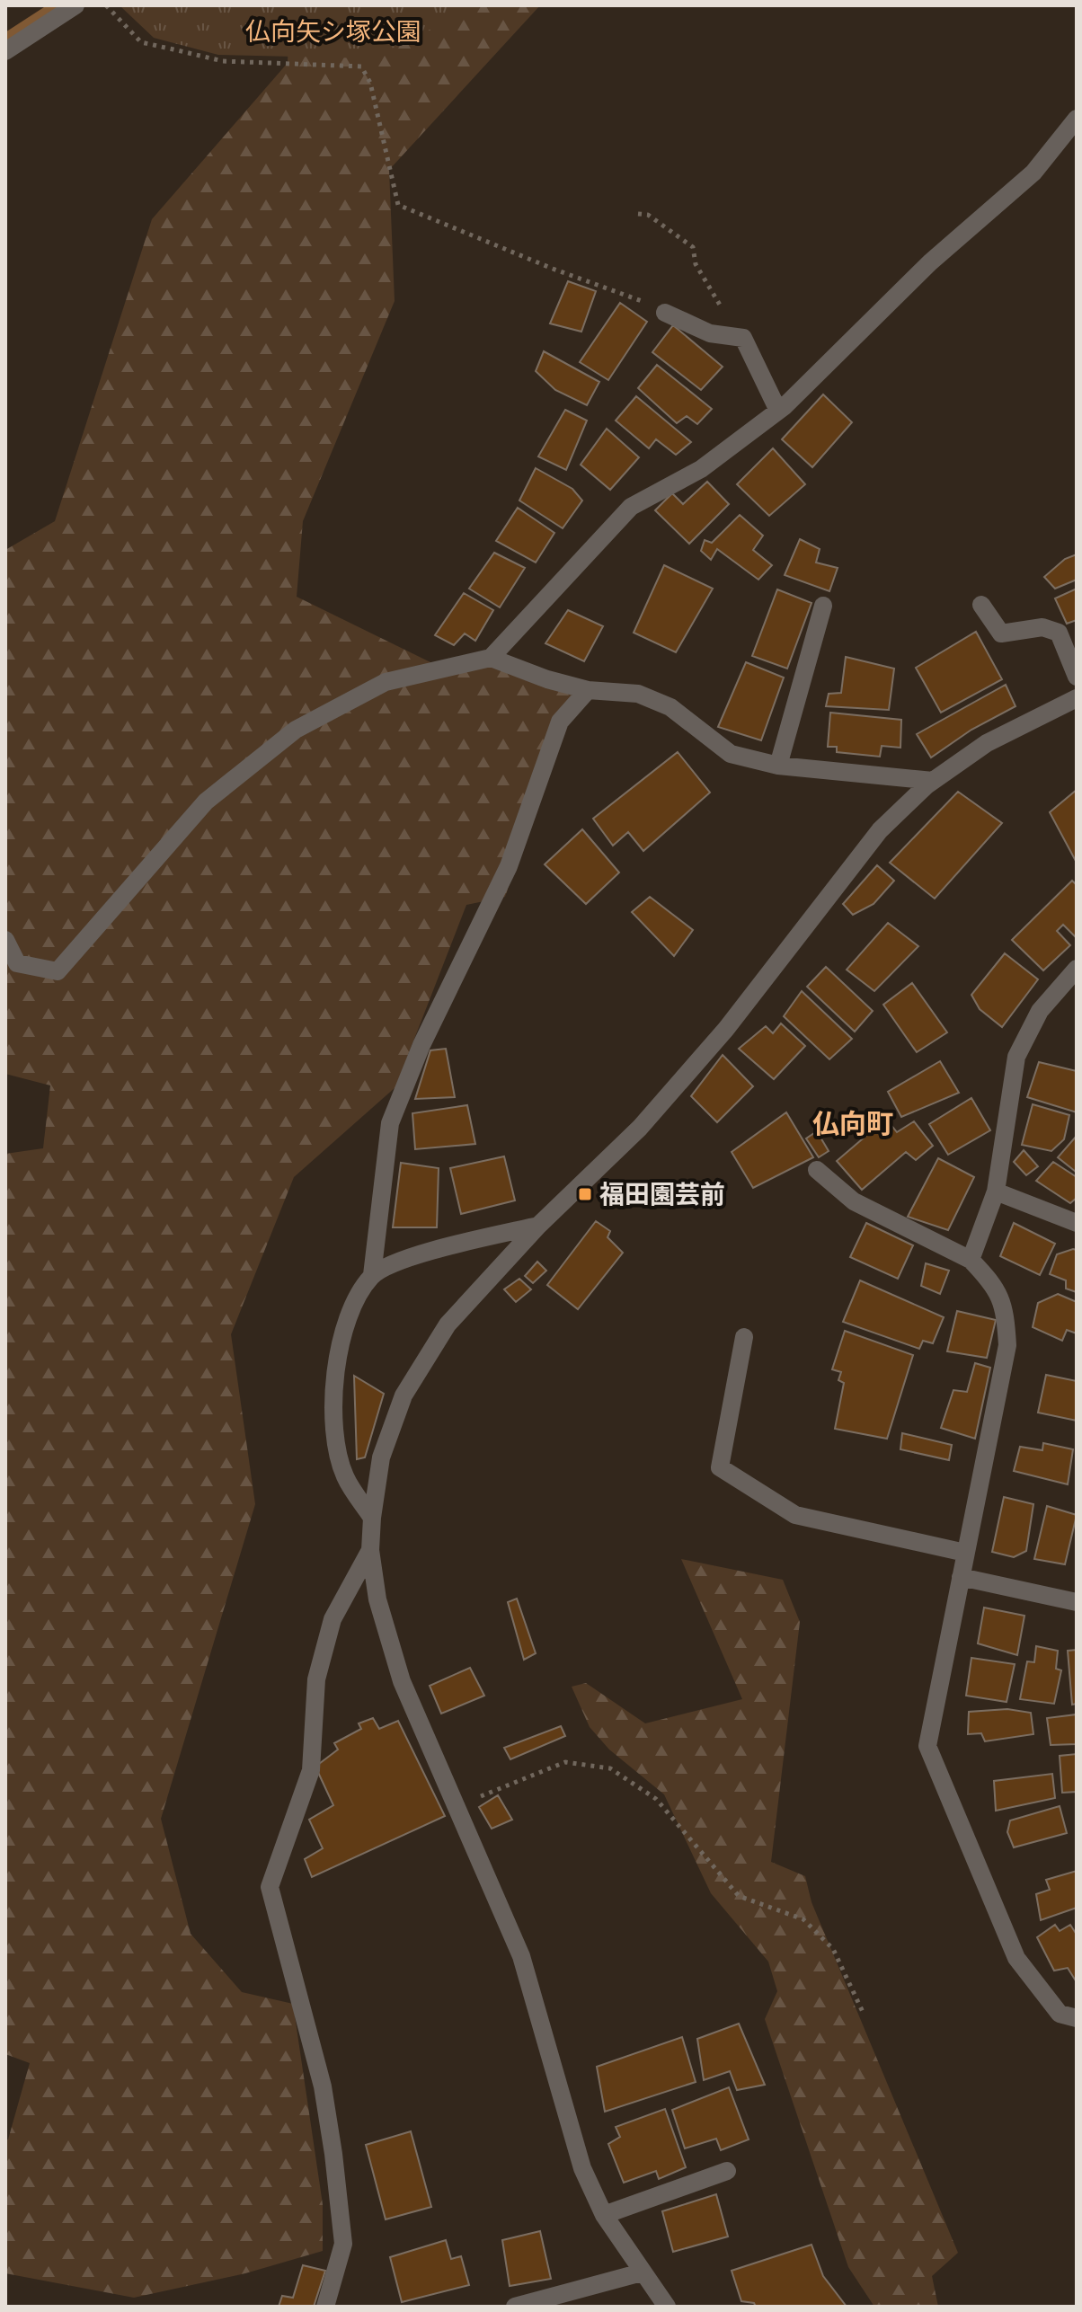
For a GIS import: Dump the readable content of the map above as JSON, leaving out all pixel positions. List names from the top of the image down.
{
  "districts": ["仏向町"],
  "parks": ["仏向矢シ塚公園"],
  "places": {
    "transit": ["福田園芸前"]
  }
}
